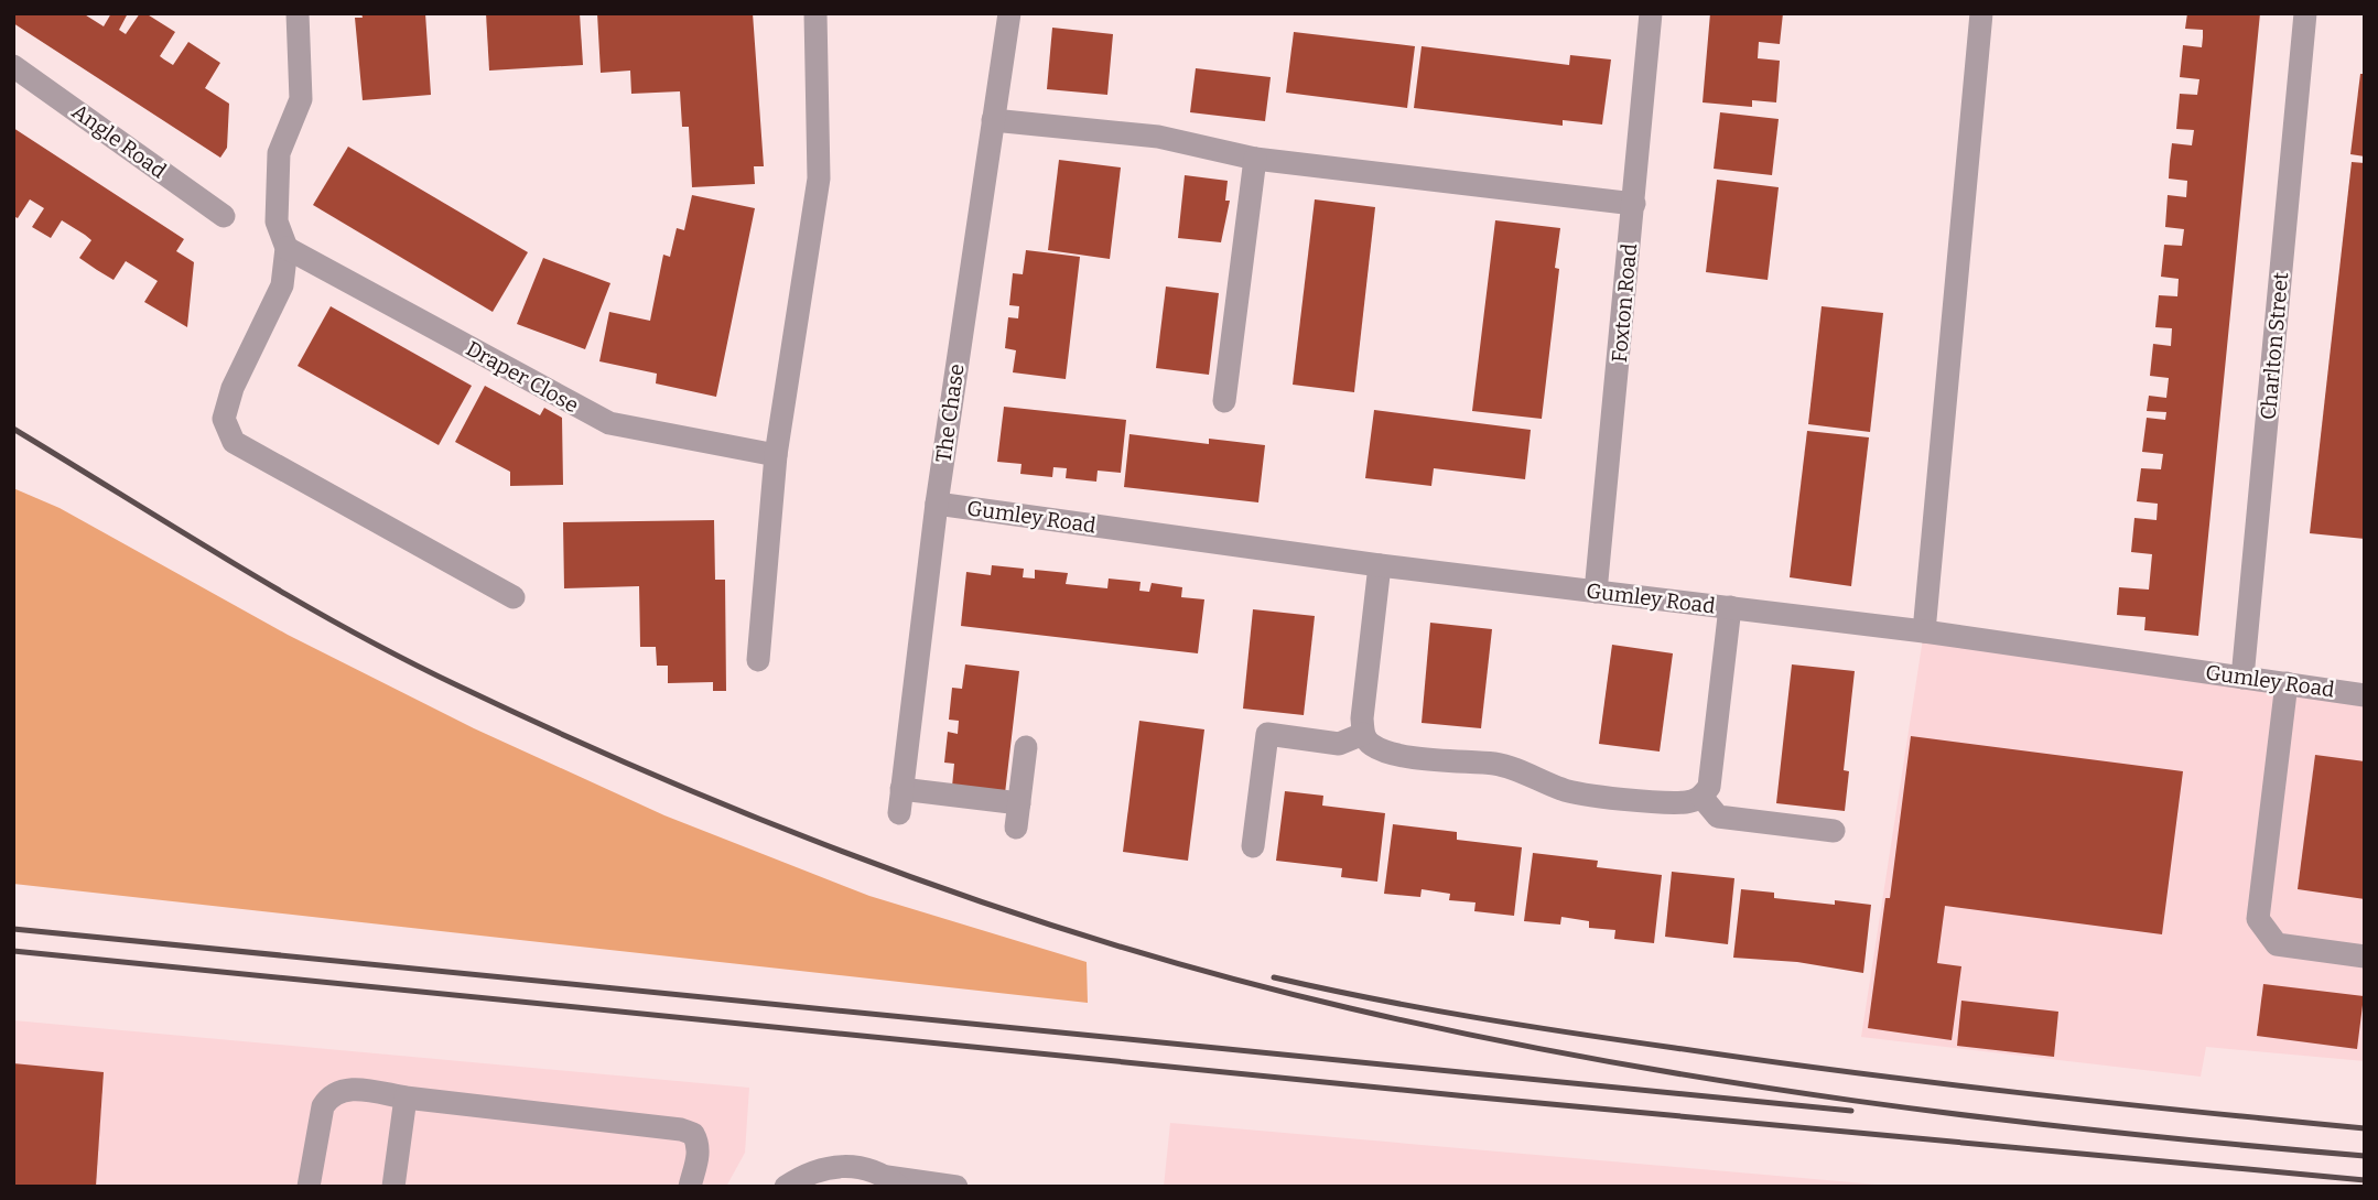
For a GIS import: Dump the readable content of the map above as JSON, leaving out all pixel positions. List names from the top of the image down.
{
  "streets": {
    "street": [
      "Angle Road",
      "Foxton Road",
      "Charlton Street",
      "Draper Close",
      "The Chase",
      "Gumley Road"
    ]
  },
  "crossings": [
    ["Foxton Road", "Gumley Road"],
    ["Charlton Street", "Gumley Road"],
    ["The Chase", "Gumley Road"]
  ]
}
